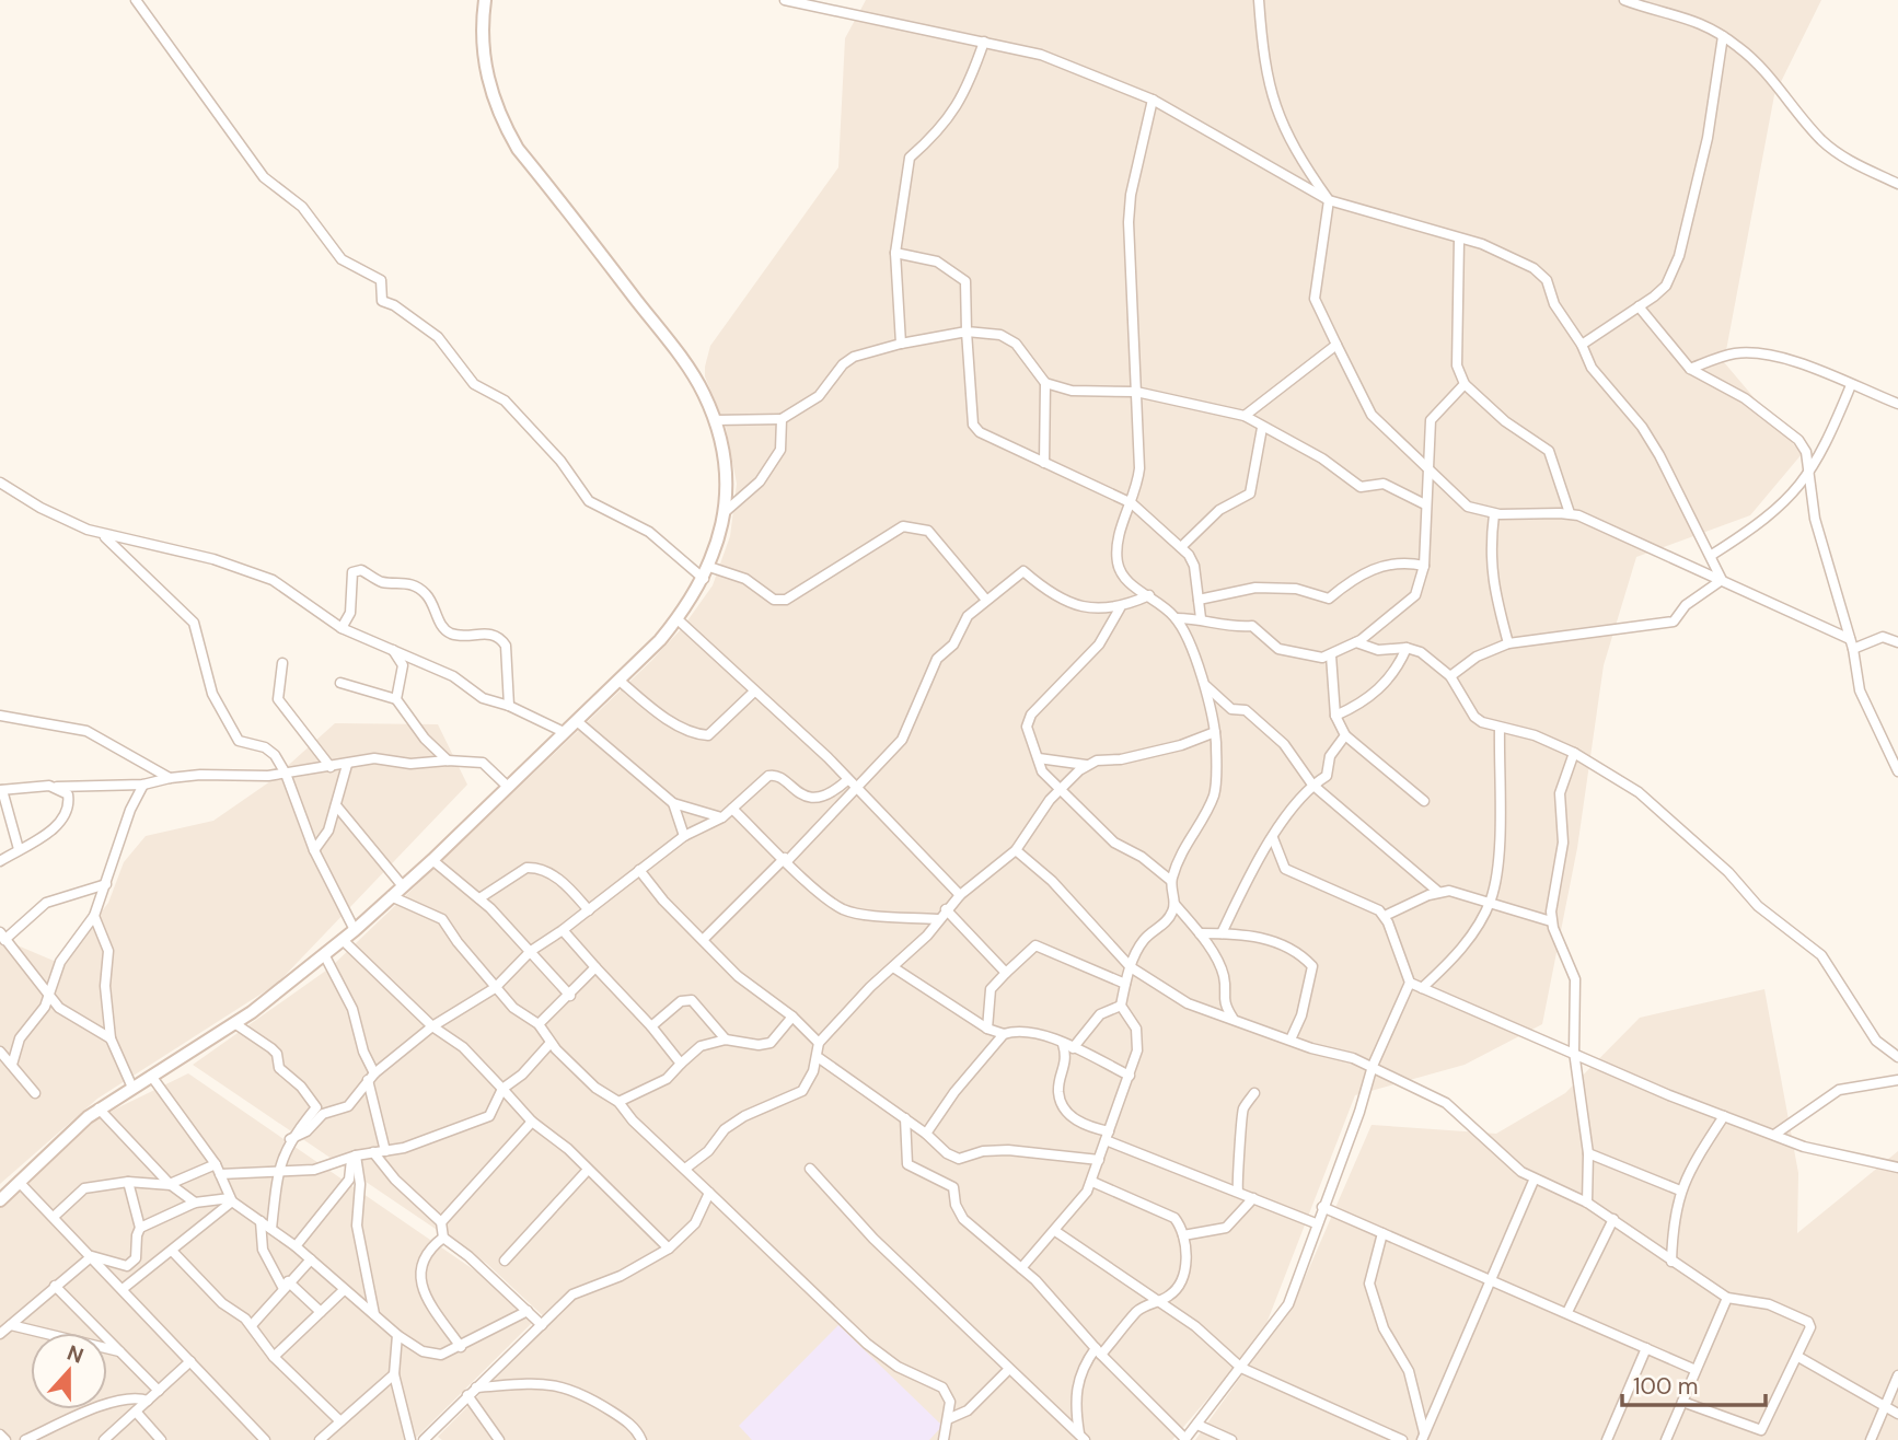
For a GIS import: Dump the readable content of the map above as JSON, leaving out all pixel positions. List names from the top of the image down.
{
  "scale_bar": "100 m",
  "north": "top"
}
